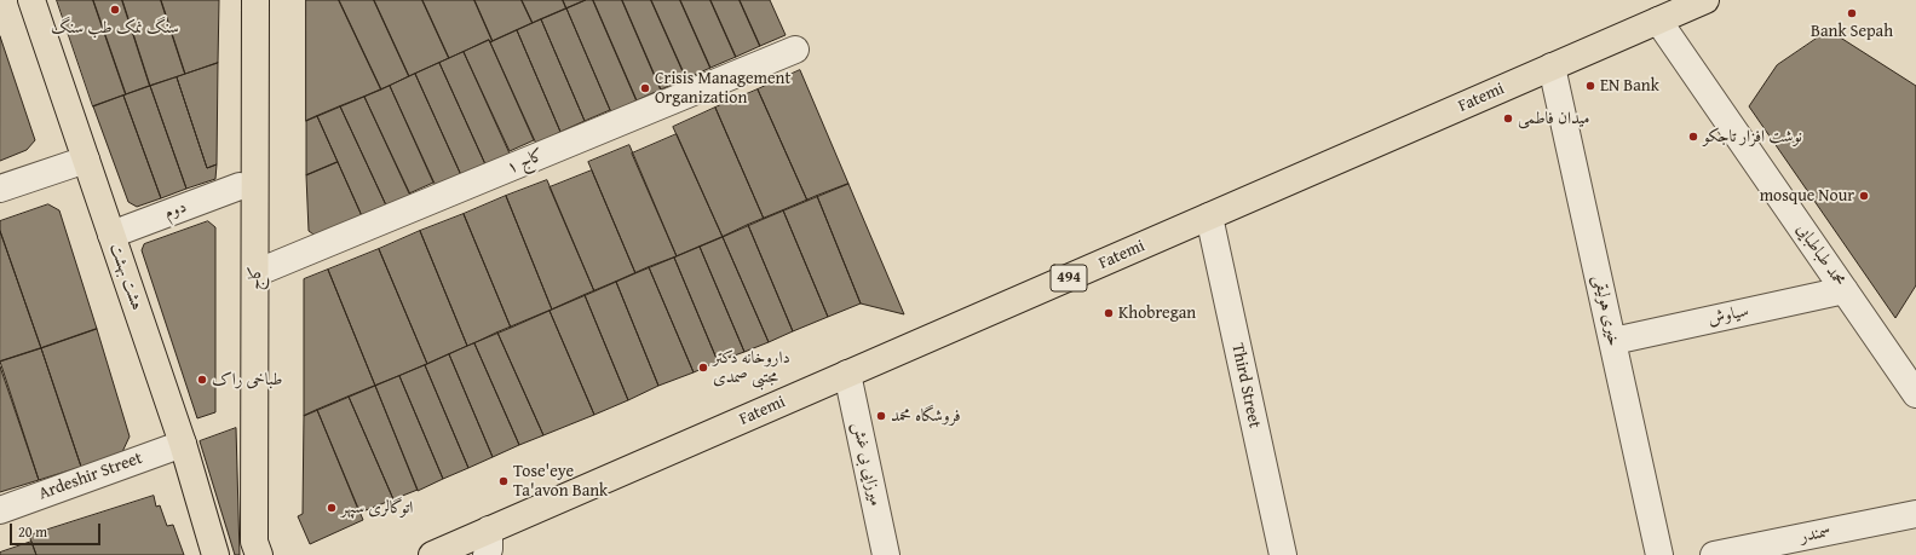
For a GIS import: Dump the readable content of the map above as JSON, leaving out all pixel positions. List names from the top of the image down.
{
  "streets": {
    "main road": [
      "Fatemi",
      "هشت بهشت",
      "کاج",
      "494"
    ],
    "street": [
      "کاج ۱",
      "دوم",
      "محمد طباطبایی",
      "خیری هولیقی",
      "سیاوش",
      "Third Street",
      "میرزایی بی غش",
      "Ardeshir Street",
      "سمندر"
    ]
  },
  "crossings": [
    ["Fatemi", "محمد طباطبایی"],
    ["Fatemi", "خیری هولیقی"],
    ["Fatemi", "Third Street"],
    ["Fatemi", "میرزایی بی غش"],
    ["کاج ۱", "کاج"],
    ["دوم", "هشت بهشت"],
    ["محمد طباطبایی", "سیاوش"],
    ["هشت بهشت", "Ardeshir Street"],
    ["خیری هولیقی", "سیاوش"]
  ],
  "places": [
    "سنگ نمک طب سنگ",
    "Bank Sepah",
    "EN Bank",
    "Crisis Management Organization",
    "میدان فاطمی",
    "نوشت افزار تاجکو",
    "mosque Nour",
    "Khobregan",
    "داروخانه دکتر مجتبی صمدی",
    "طباخی راک",
    "فروشگاه محمد",
    "Tose'eye Ta'avon Bank",
    "اتوگالری سپهر"
  ],
  "scale_bar": "20 m"
}
